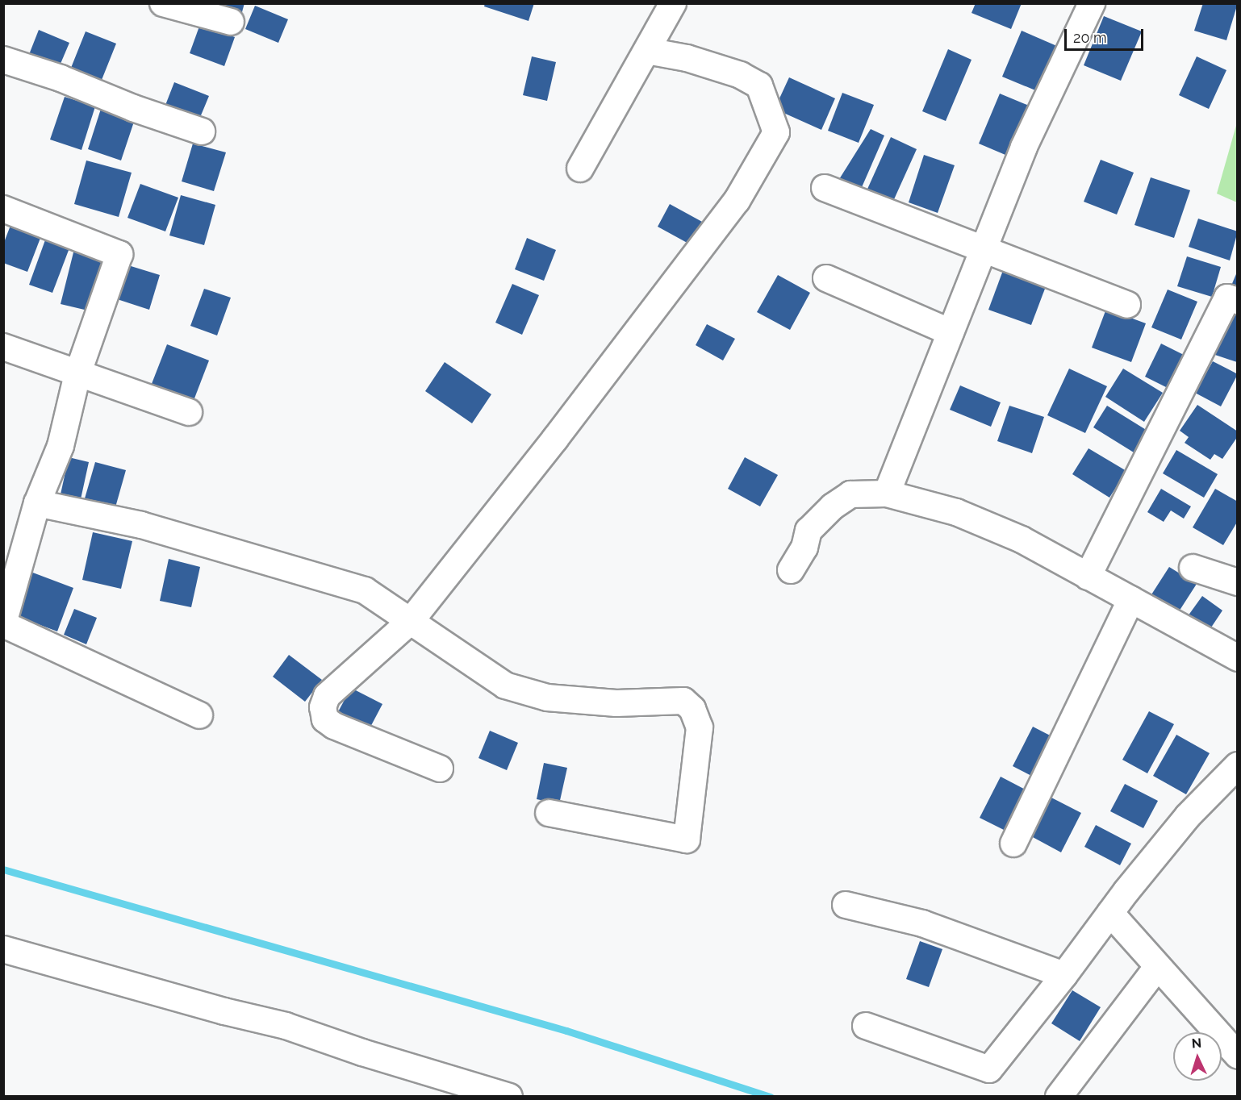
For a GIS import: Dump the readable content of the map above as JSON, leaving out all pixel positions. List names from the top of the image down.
{
  "scale_bar": "20 m",
  "north": "top"
}
